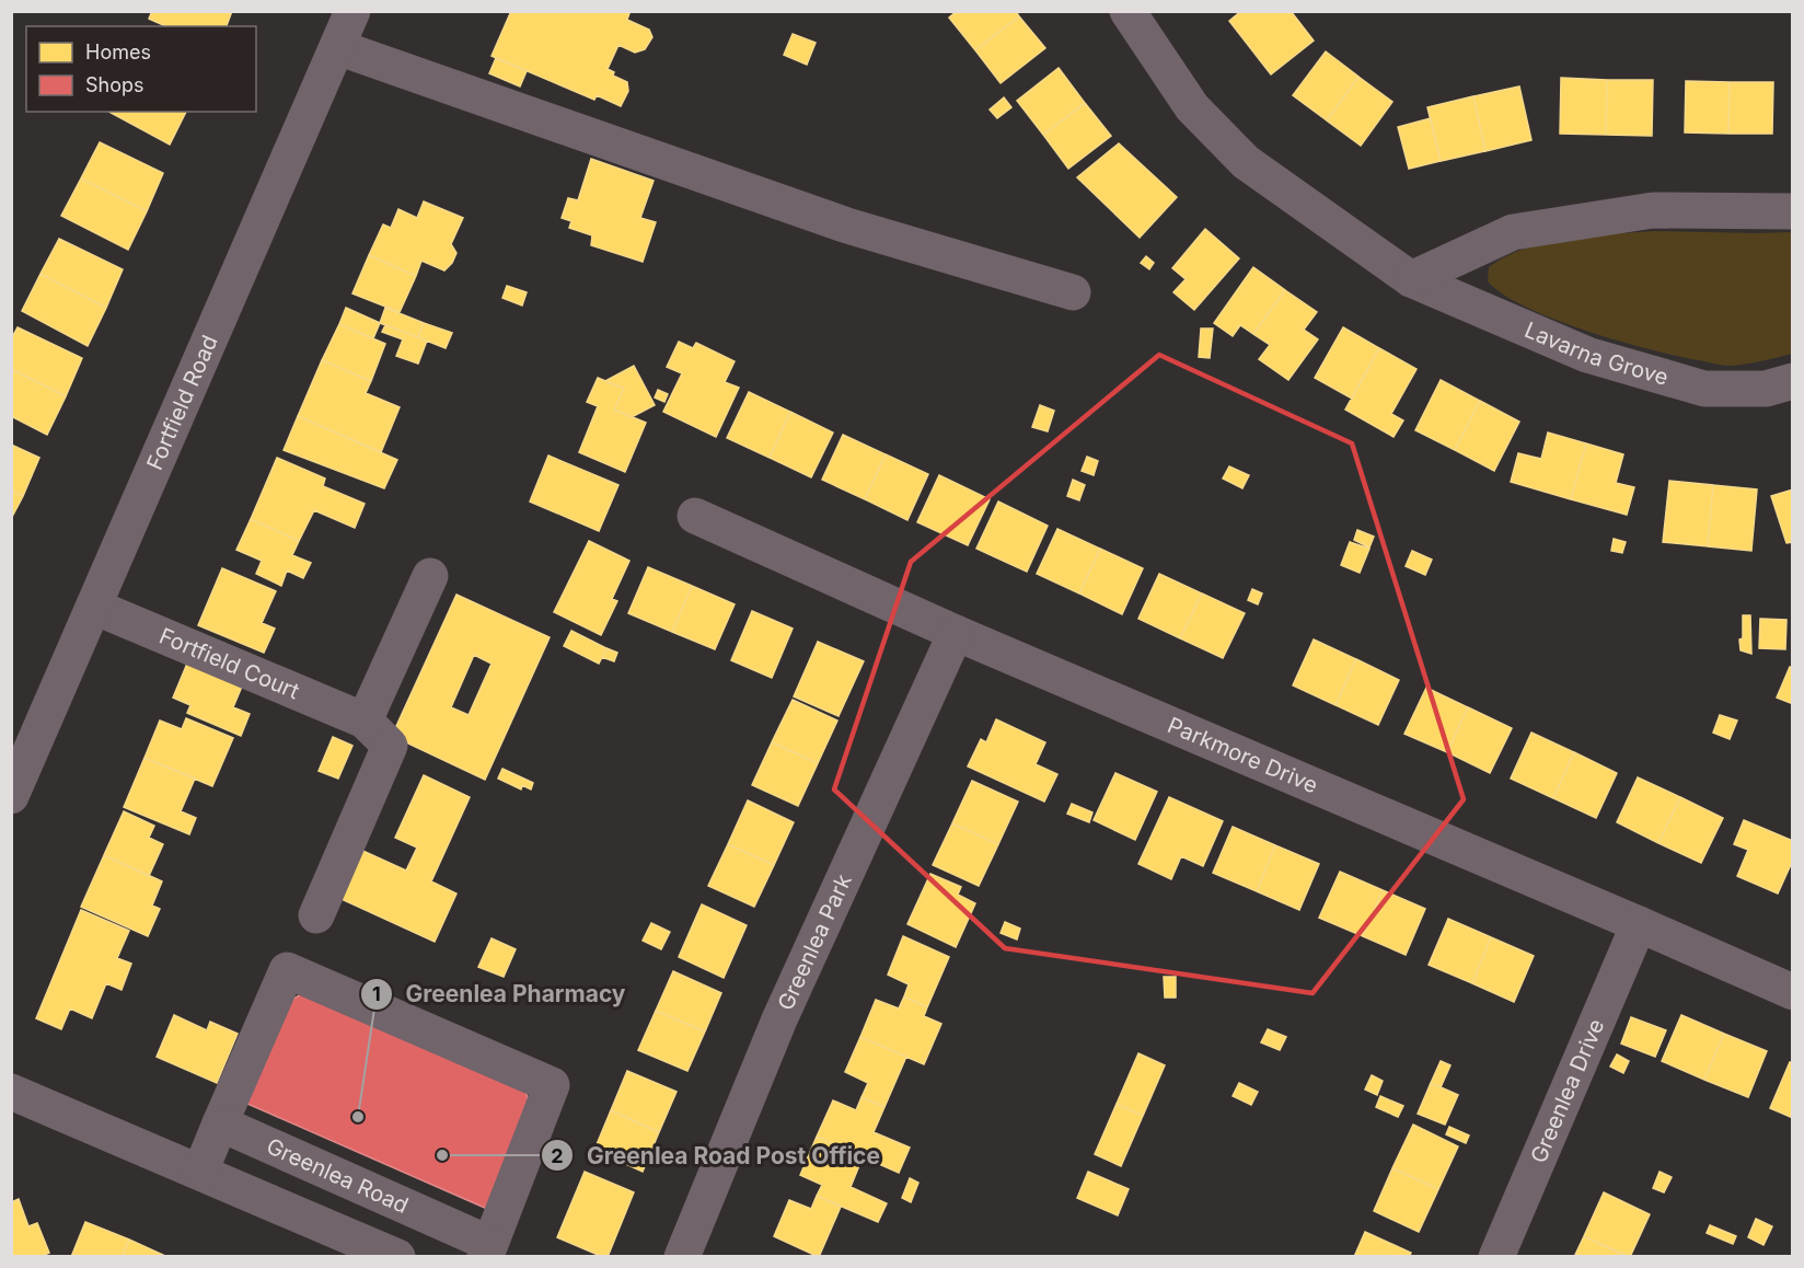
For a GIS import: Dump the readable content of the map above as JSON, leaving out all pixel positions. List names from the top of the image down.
{
  "streets": {
    "street": [
      "Lavarna Grove",
      "Fortfield Road",
      "Fortfield Court",
      "Parkmore Drive",
      "Greenlea Park",
      "Greenlea Drive",
      "Greenlea Road"
    ]
  },
  "crossings": [
    ["Fortfield Road", "Fortfield Court"],
    ["Parkmore Drive", "Greenlea Park"],
    ["Parkmore Drive", "Greenlea Drive"]
  ],
  "places": ["Greenlea Pharmacy", "Greenlea Road Post Office"],
  "legend": ["Homes", "Shops"]
}
